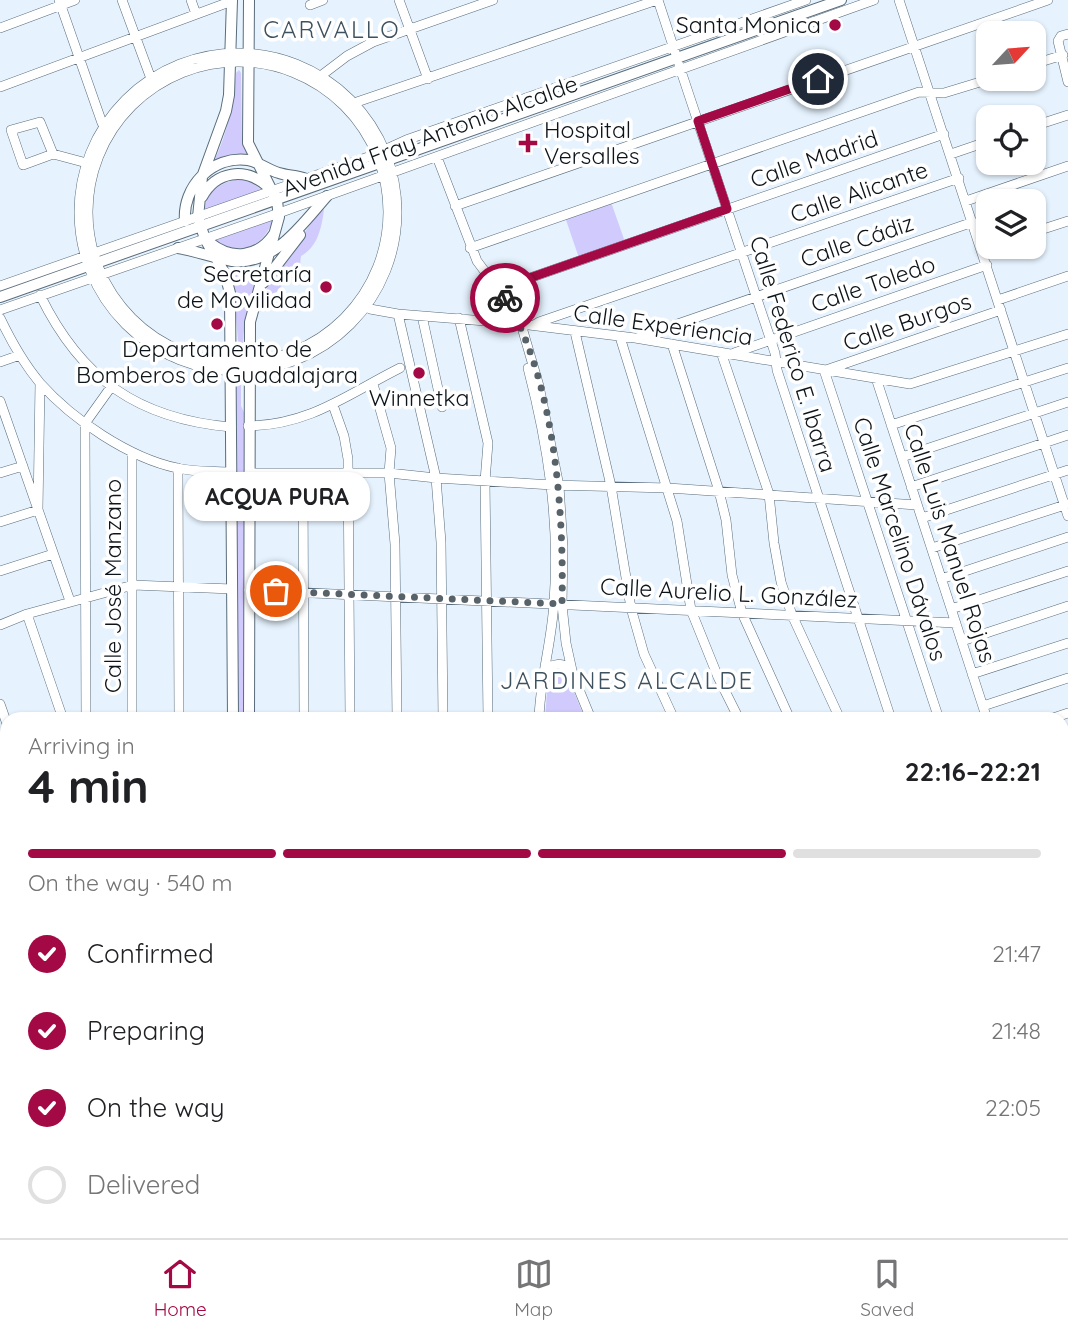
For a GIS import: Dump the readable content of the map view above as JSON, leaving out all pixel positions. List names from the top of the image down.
{
  "streets": {
    "main road": ["Avenida Fray Antonio Alcalde"],
    "street": [
      "Calle Madrid",
      "Calle Alicante",
      "Calle Cádiz",
      "Calle Toledo",
      "Calle Burgos",
      "Calle Experiencia",
      "Calle Federico E. Ibarra",
      "Calle Marcelino Dávalos",
      "Calle Luis Manuel Rojas",
      "Calle José Manzano",
      "Calle Aurelio L. González"
    ]
  },
  "crossings": [
    ["Avenida Fray Antonio Alcalde", "Calle Federico E. Ibarra"],
    ["Calle Madrid", "Calle Federico E. Ibarra"],
    ["Calle Alicante", "Calle Experiencia"],
    ["Calle Alicante", "Calle Federico E. Ibarra"],
    ["Calle Cádiz", "Calle Experiencia"],
    ["Calle Cádiz", "Calle Federico E. Ibarra"],
    ["Calle Toledo", "Calle Experiencia"],
    ["Calle Toledo", "Calle Federico E. Ibarra"],
    ["Calle Burgos", "Calle Experiencia"],
    ["Calle Burgos", "Calle Marcelino Dávalos"],
    ["Calle Experiencia", "Calle Federico E. Ibarra"],
    ["Calle Experiencia", "Calle Marcelino Dávalos"],
    ["Calle Experiencia", "Calle Luis Manuel Rojas"],
    ["Calle Federico E. Ibarra", "Calle Aurelio L. González"],
    ["Calle Marcelino Dávalos", "Calle Aurelio L. González"],
    ["Calle Luis Manuel Rojas", "Calle Aurelio L. González"]
  ],
  "districts": ["CARVALLO", "JARDINES ALCALDE"],
  "places": {
    "other": [
      "Santa Monica",
      "Secretaría de Movilidad",
      "Departamento de Bomberos de Guadalajara",
      "Winnetka",
      "ACQUA PURA"
    ],
    "health": ["Hospital Versalles"]
  },
  "north": "top right",
  "page": {
    "bubble": "ACQUA PURA",
    "heading": ["4 min", "Arriving in", "22:16–22:21"],
    "bar": "On the way · 540 m",
    "list": [
      ["Confirmed", "21:47"],
      ["Preparing", "21:48"],
      ["On the way", "22:05"],
      "Delivered"
    ],
    "tabs": ["Home", "Map", "Saved"]
  }
}
